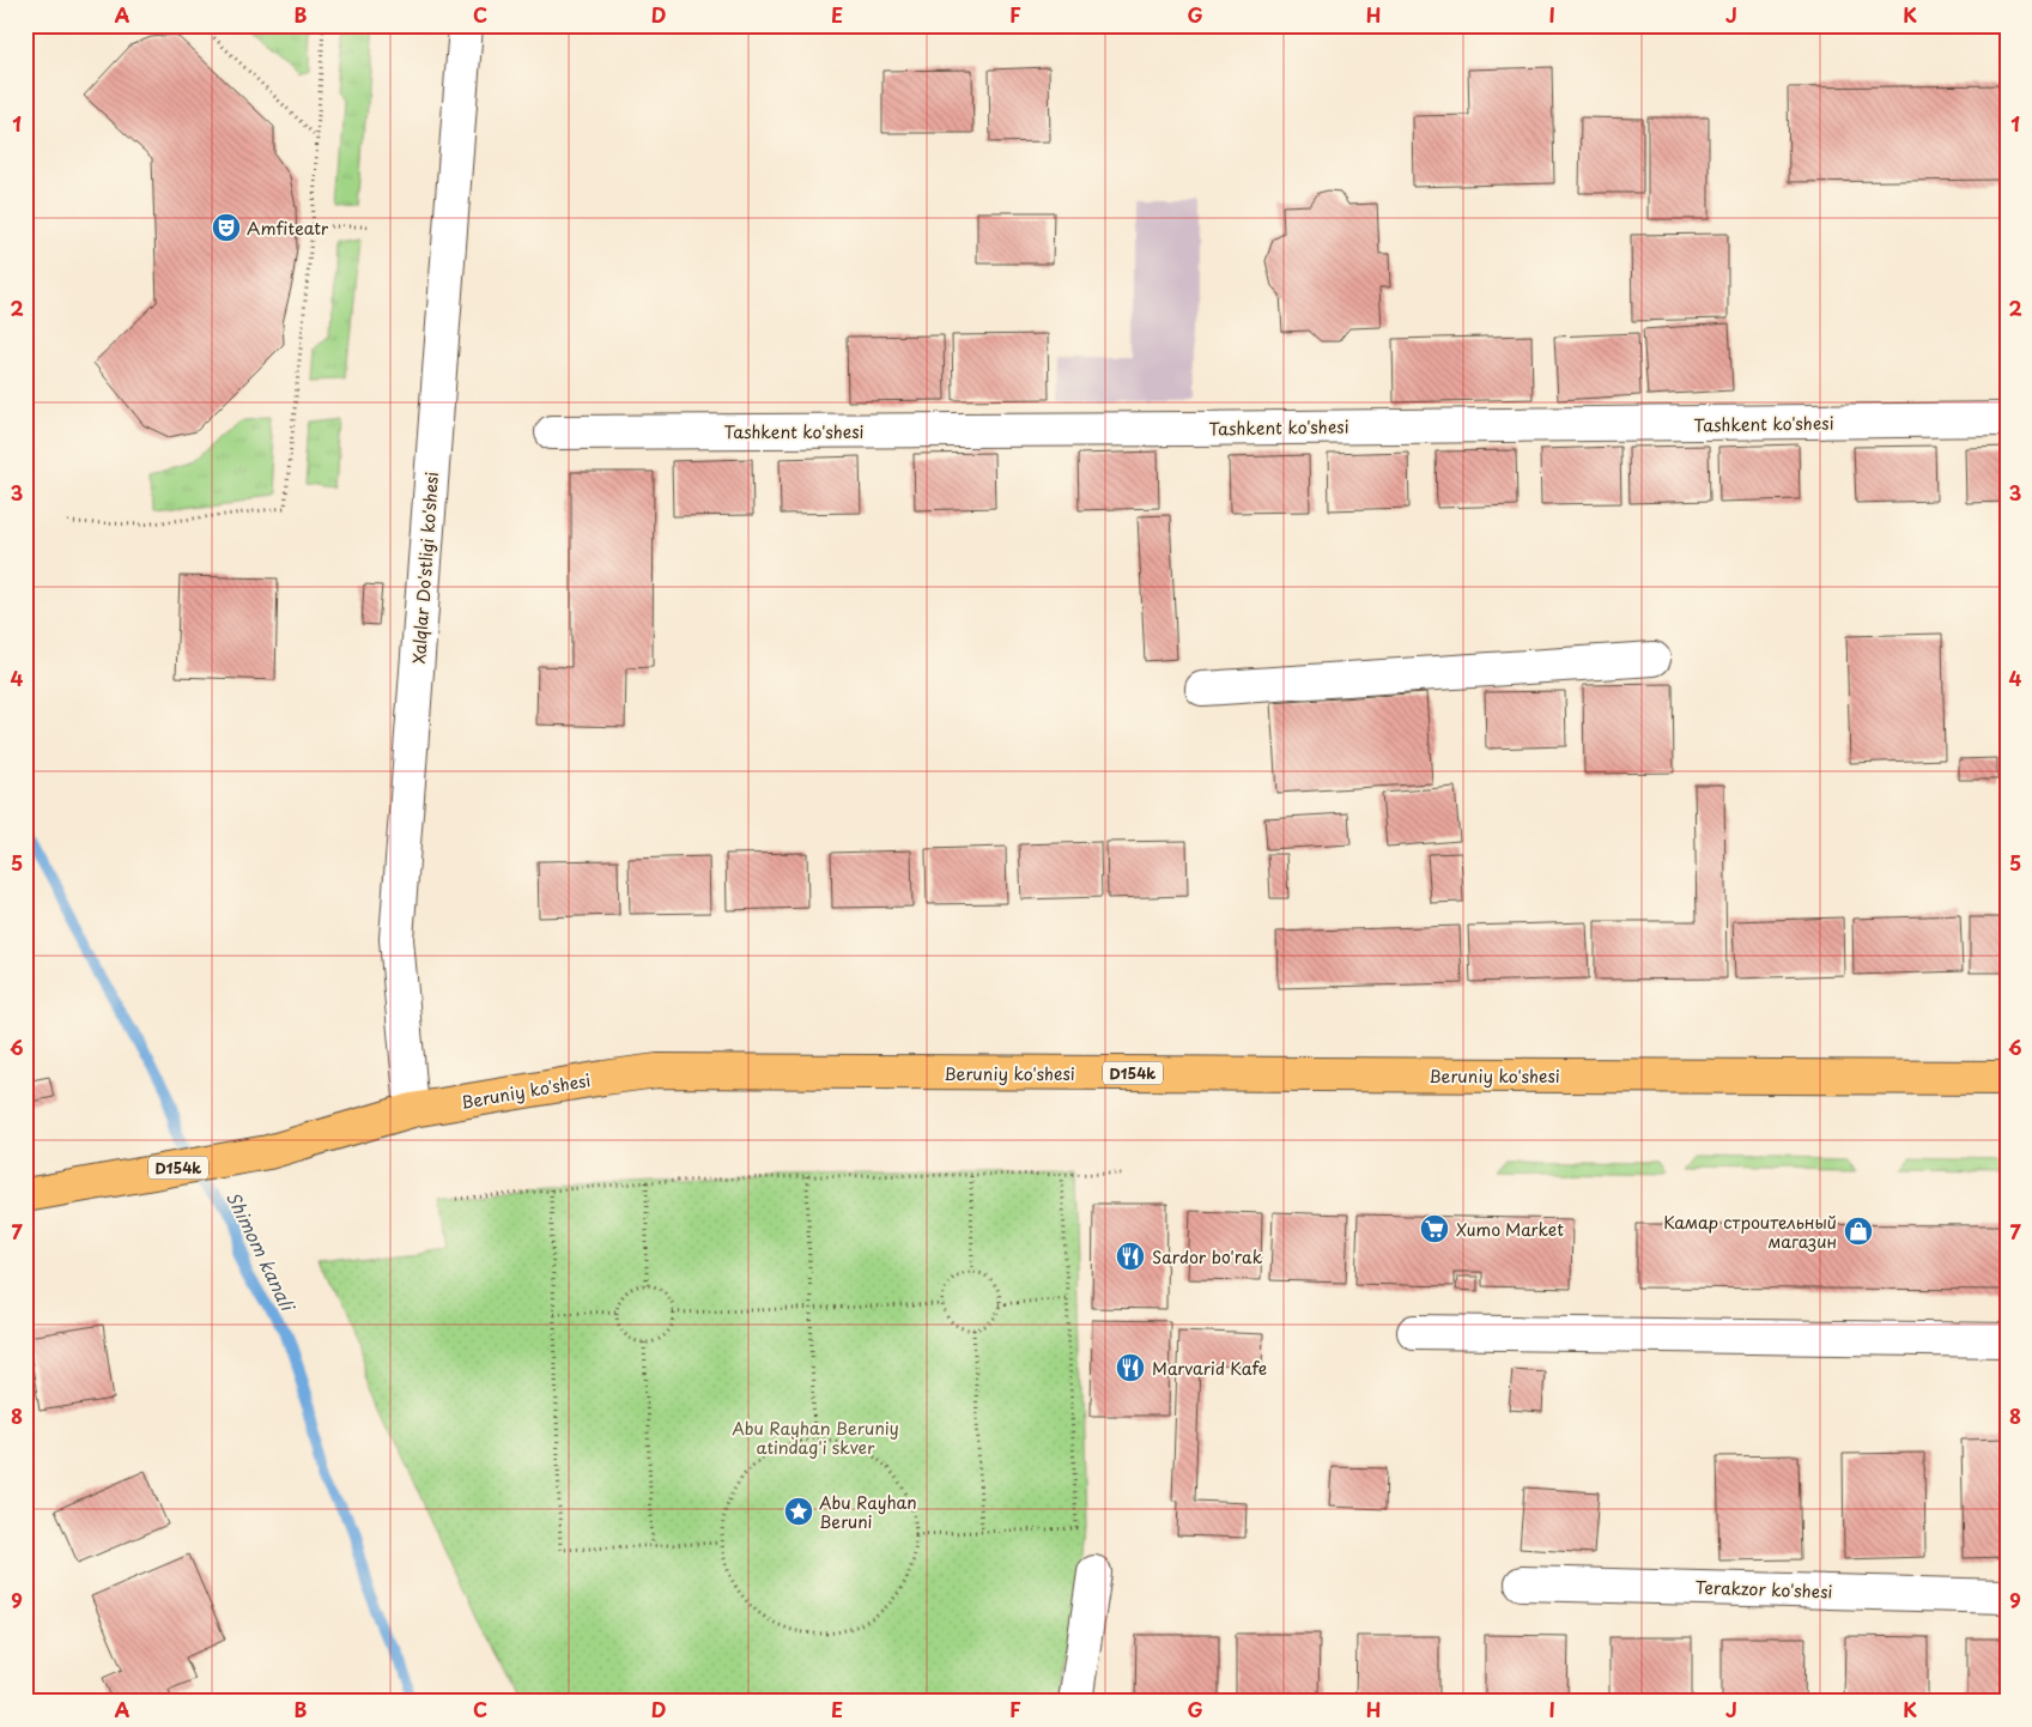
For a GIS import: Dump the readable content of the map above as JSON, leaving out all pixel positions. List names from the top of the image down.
{
  "streets": {
    "main road": ["Beruniy ko'shesi", "D154k"],
    "street": ["Tashkent ko'shesi", "Xalqlar Do'stligi ko'shesi", "Terakzor ko'shesi"]
  },
  "crossings": [
    ["Xalqlar Do'stligi ko'shesi", "Beruniy ko'shesi"]
  ],
  "water": ["Shimom kanali"],
  "parks": ["Abu Rayhan Beruniy atindag'i skver"],
  "places": {
    "theatre": ["Amfiteatr"],
    "supermarket": ["Xumo Market"],
    "shop": ["Камар строительный магазин"],
    "restaurant": ["Sardor bo'rak", "Marvarid Kafe"],
    "place": ["Abu Rayhan Beruni"]
  },
  "grid": {
    "columns": [
      "A",
      "B",
      "C",
      "D",
      "E",
      "F",
      "G",
      "H",
      "I",
      "J",
      "K"
    ],
    "rows": [
      "1",
      "2",
      "3",
      "4",
      "5",
      "6",
      "7",
      "8",
      "9"
    ]
  }
}
